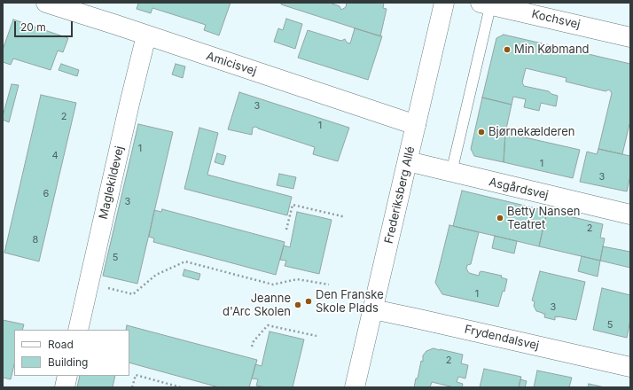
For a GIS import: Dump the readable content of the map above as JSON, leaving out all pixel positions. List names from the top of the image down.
{
  "streets": {
    "street": [
      "Kochsvej",
      "Amicisvej",
      "Maglekildevej",
      "Asgårdsvej",
      "Frederiksberg Allé",
      "Frydendalsvej"
    ]
  },
  "crossings": [
    ["Amicisvej", "Maglekildevej"],
    ["Amicisvej", "Frederiksberg Allé"],
    ["Asgårdsvej", "Frederiksberg Allé"],
    ["Frederiksberg Allé", "Frydendalsvej"]
  ],
  "places": [
    "Min Købmand",
    "Bjørnekælderen",
    "Betty Nansen Teatret",
    "Den Franske Skole Plads",
    "Jeanne d'Arc Skolen"
  ],
  "house_numbers": [
    "3",
    "2",
    "1",
    "1",
    "4",
    "1",
    "3",
    "6",
    "3",
    "2",
    "8",
    "5",
    "1",
    "3",
    "5",
    "2"
  ],
  "legend": ["Road", "Building"],
  "scale_bar": "20 m"
}
